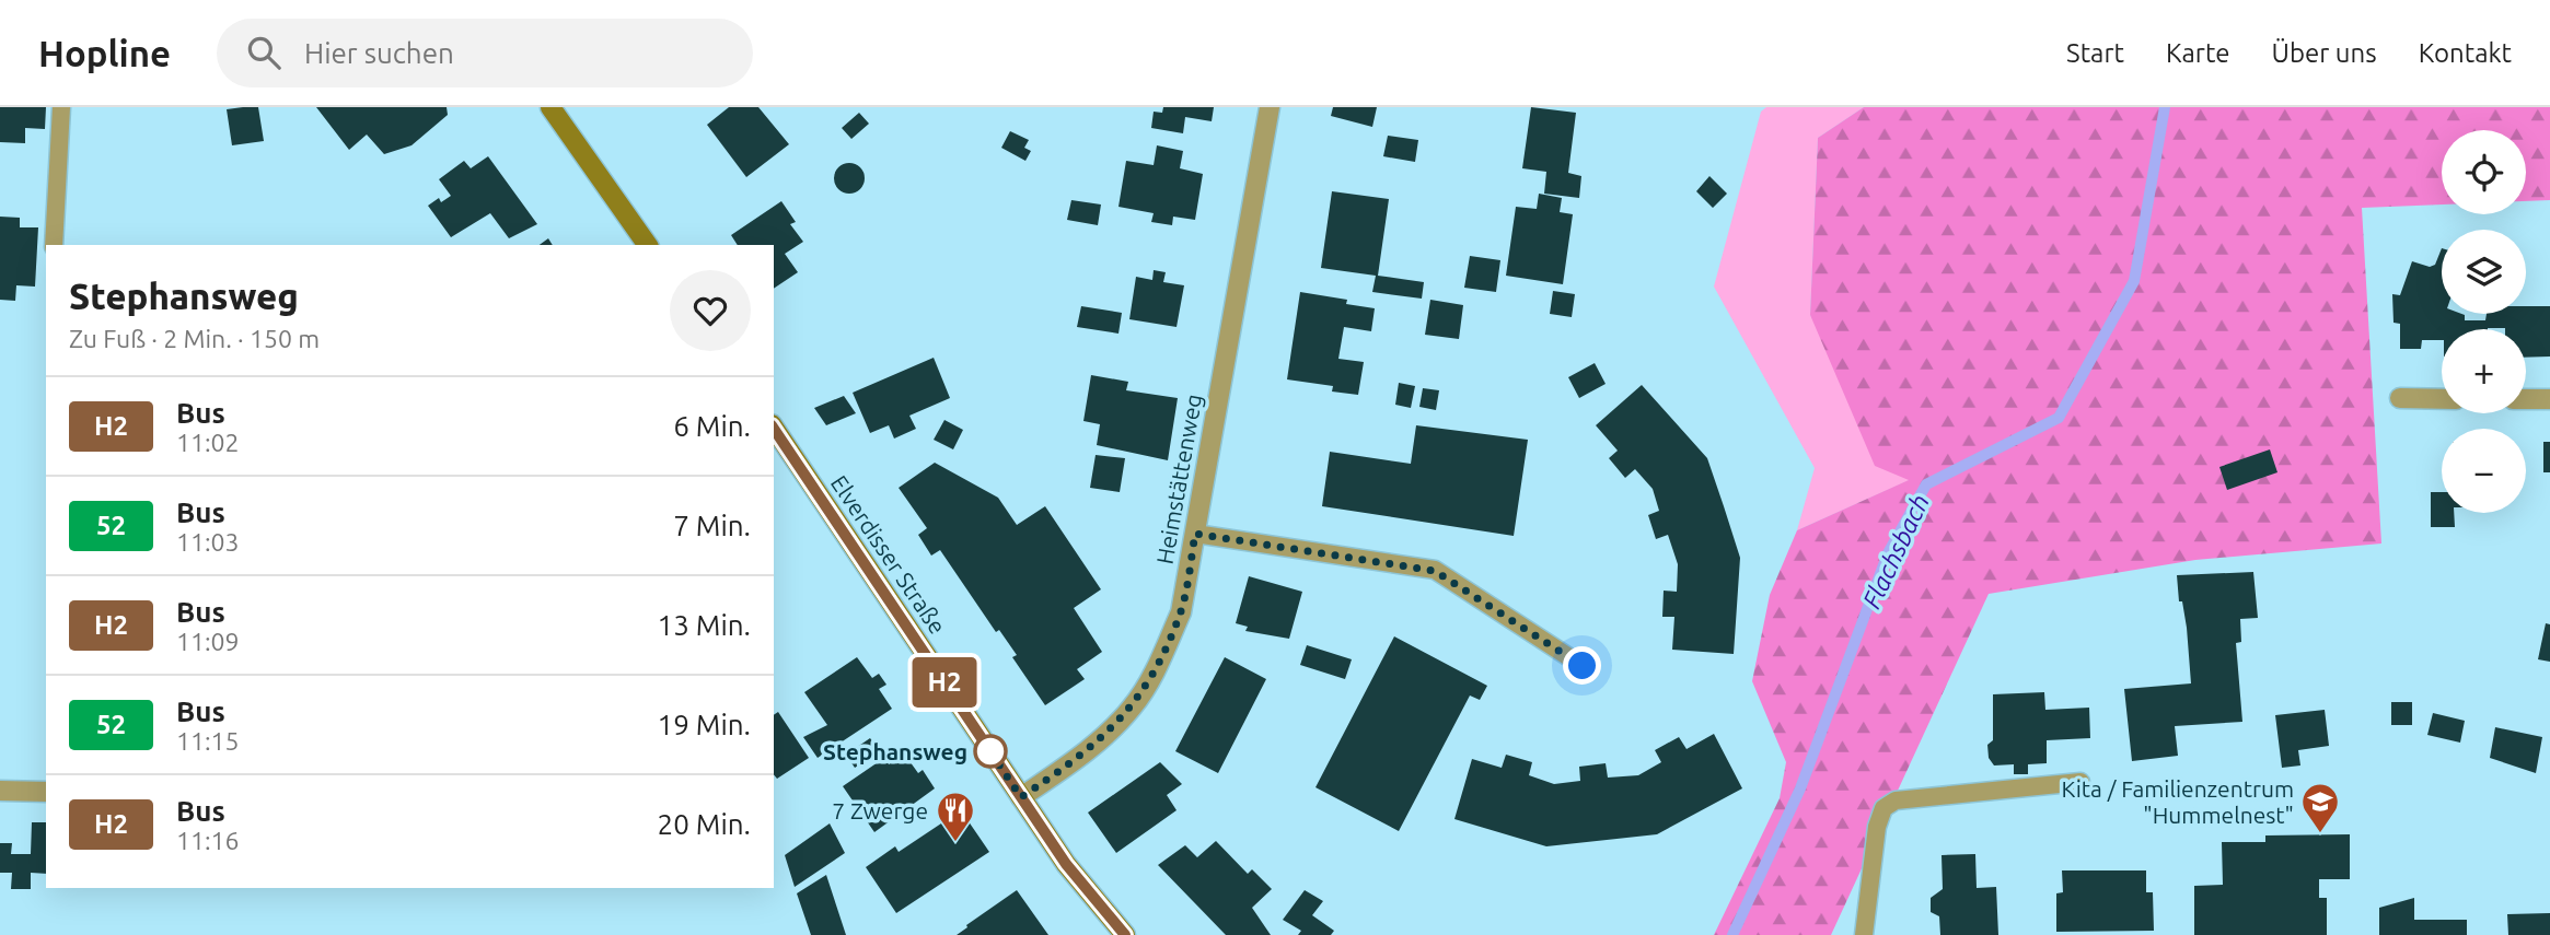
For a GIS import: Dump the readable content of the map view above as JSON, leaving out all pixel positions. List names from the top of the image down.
{
  "streets": {
    "main road": ["Elverdisser Straße"],
    "street": ["Heimstättenweg"]
  },
  "crossings": [
    ["Heimstättenweg", "Elverdisser Straße"]
  ],
  "water": ["Flachsbach"],
  "places": {
    "other": ["Stephansweg"],
    "school or university": ["Kita / Familienzentrum \"Hummelnest\""],
    "restaurant": ["7 Zwerge"]
  },
  "lines": ["bus line H2"],
  "page": {
    "header": "Hopline",
    "search": "Hier suchen",
    "nav": [
      "Start",
      "Karte",
      "Über uns",
      "Kontakt"
    ],
    "on_map": "H2",
    "map_buttons": ["+", "−"],
    "heading": ["Stephansweg", "Zu Fuß · 2 Min. · 150 m"],
    "list": [
      {
        "mark": "H2",
        "name": "Bus",
        "note": "11:02",
        "value": "6 Min."
      },
      {
        "mark": "52",
        "name": "Bus",
        "note": "11:03",
        "value": "7 Min."
      },
      {
        "mark": "H2",
        "name": "Bus",
        "note": "11:09",
        "value": "13 Min."
      },
      {
        "mark": "52",
        "name": "Bus",
        "note": "11:15",
        "value": "19 Min."
      },
      {
        "mark": "H2",
        "name": "Bus",
        "note": "11:16",
        "value": "20 Min."
      }
    ]
  }
}
